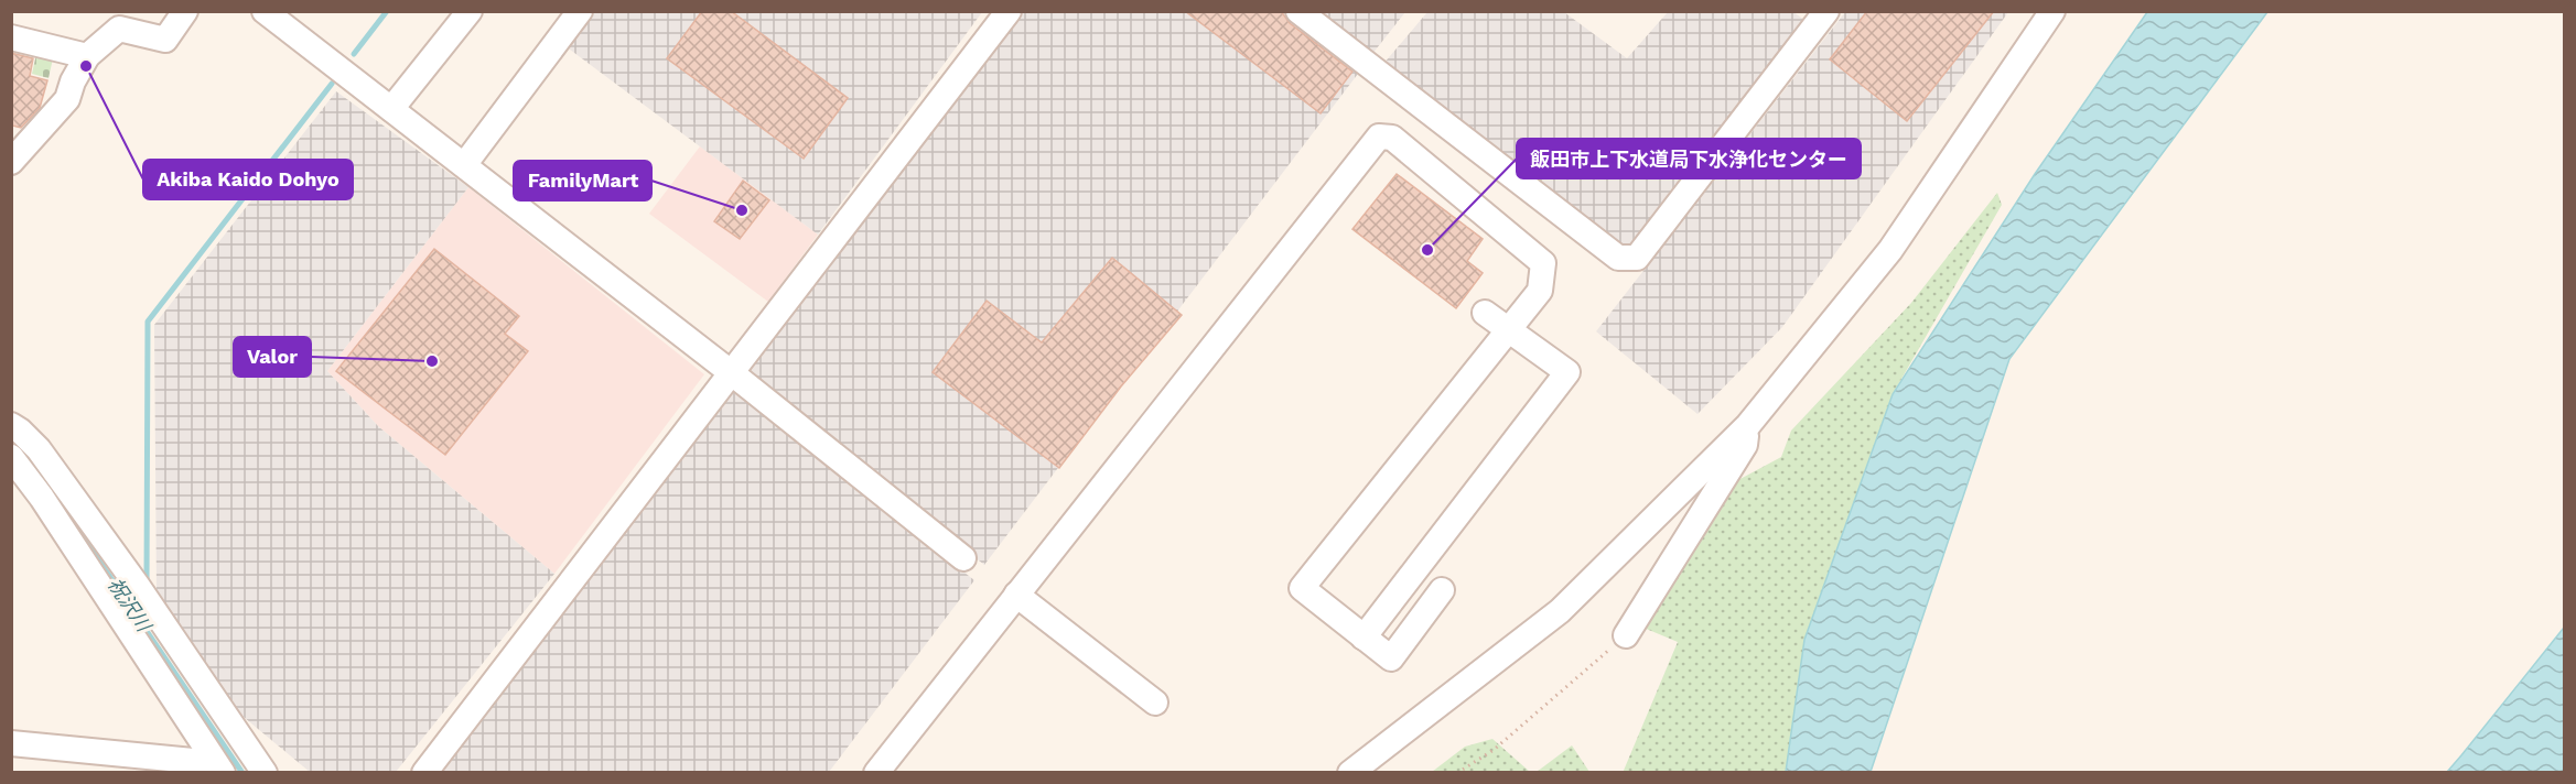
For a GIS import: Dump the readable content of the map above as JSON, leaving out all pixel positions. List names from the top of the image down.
{
  "water": ["祝沢川"],
  "places": [
    "Akiba Kaido Dohyo",
    "FamilyMart",
    "飯田市上下水道局下水浄化センター",
    "Valor"
  ]
}
